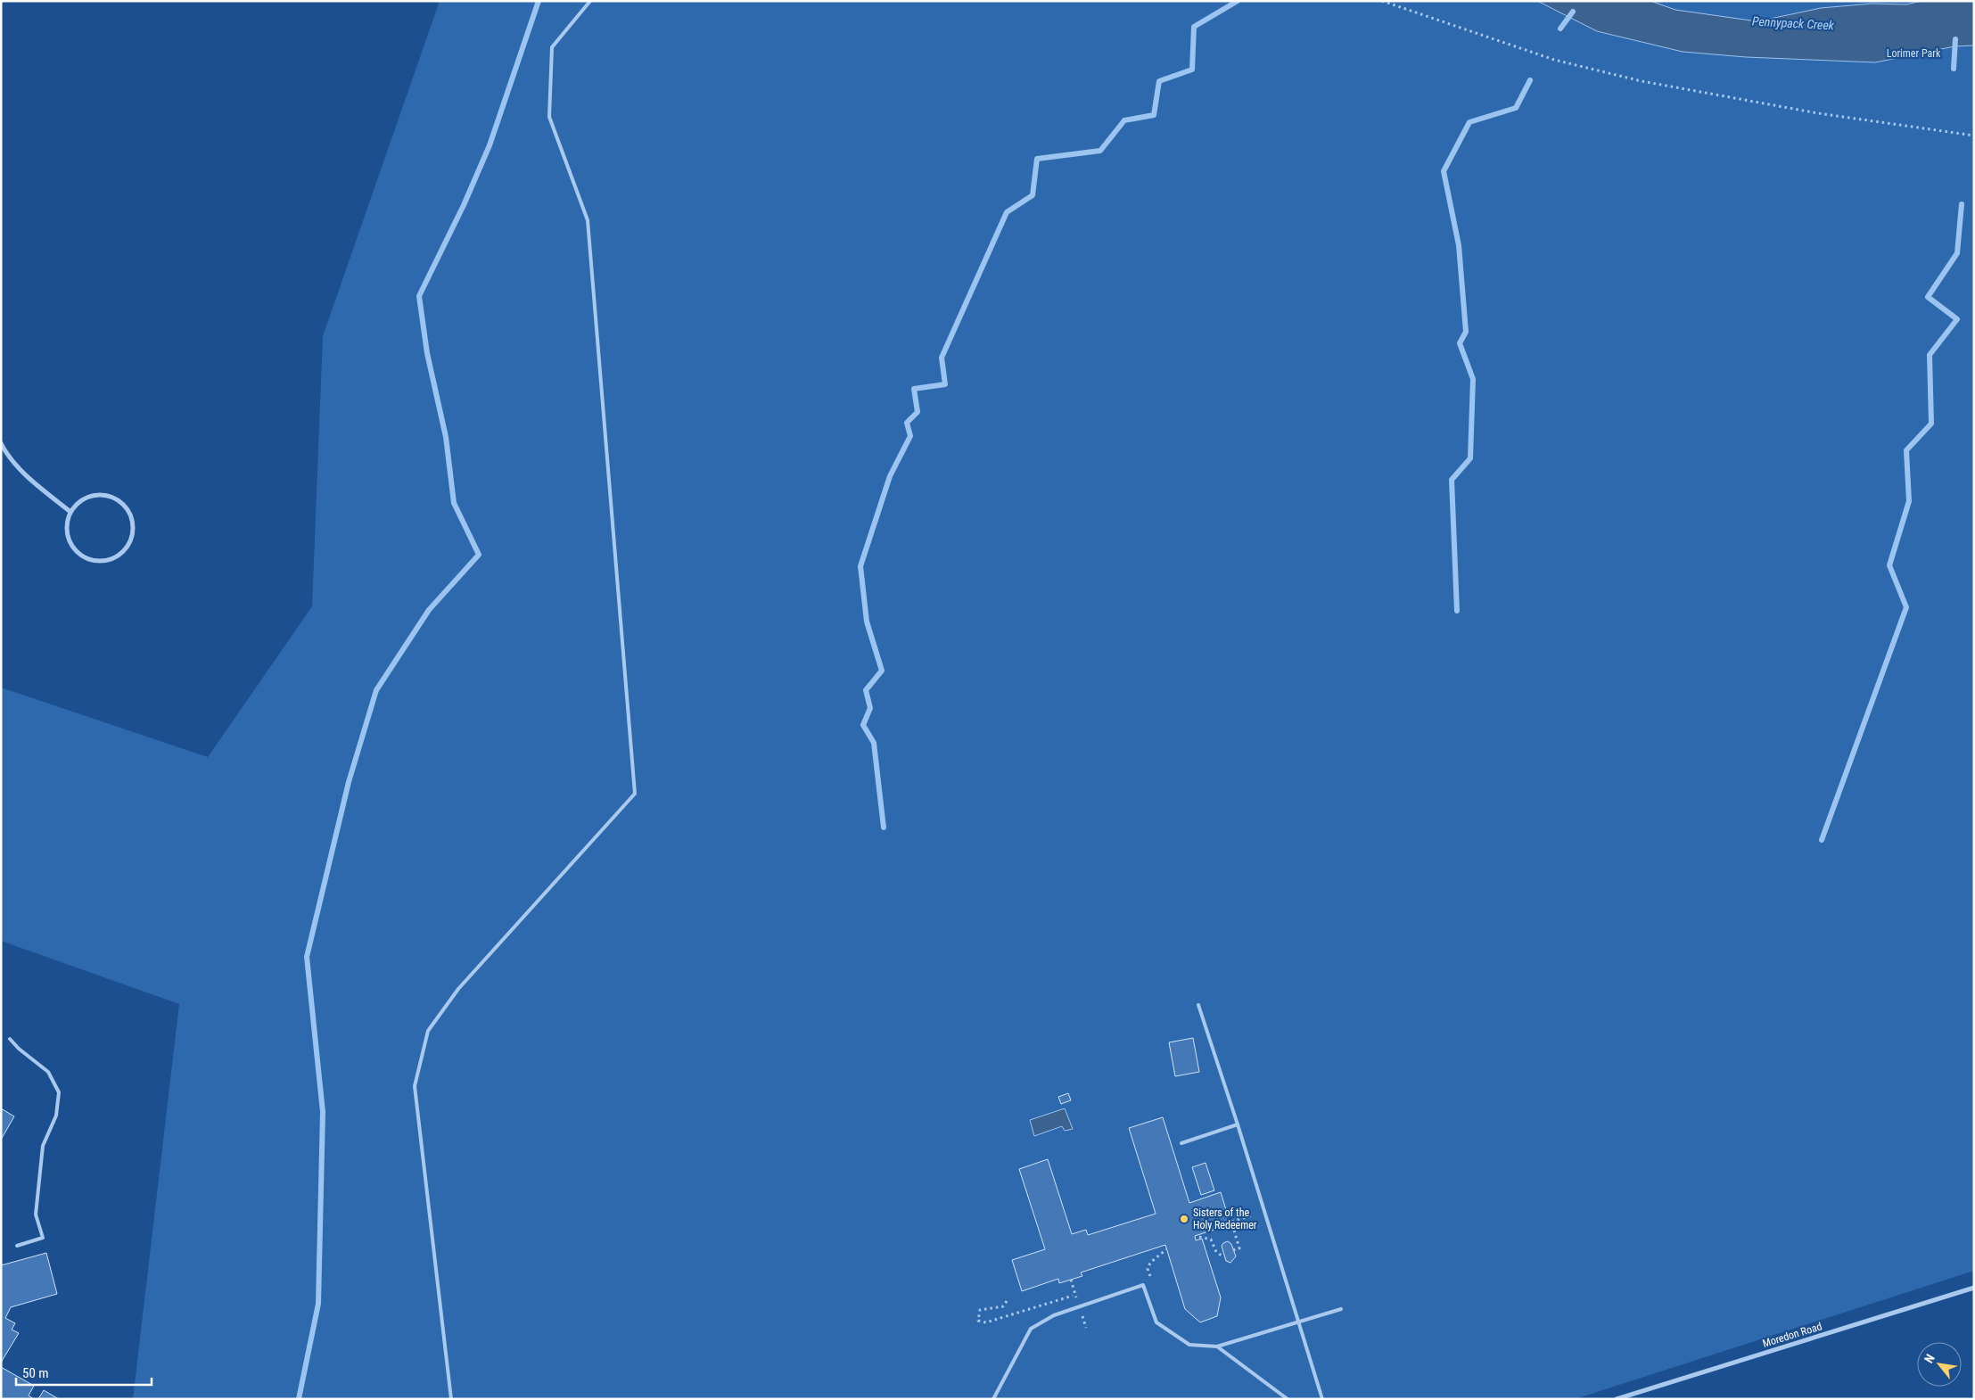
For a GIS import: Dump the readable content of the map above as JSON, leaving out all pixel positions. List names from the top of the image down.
{
  "streets": {
    "street": ["Moredon Road"]
  },
  "water": ["Pennypack Creek"],
  "parks": ["Lorimer Park"],
  "places": ["Sisters of the Holy Redeemer"],
  "scale_bar": "50 m",
  "north": "top left"
}
